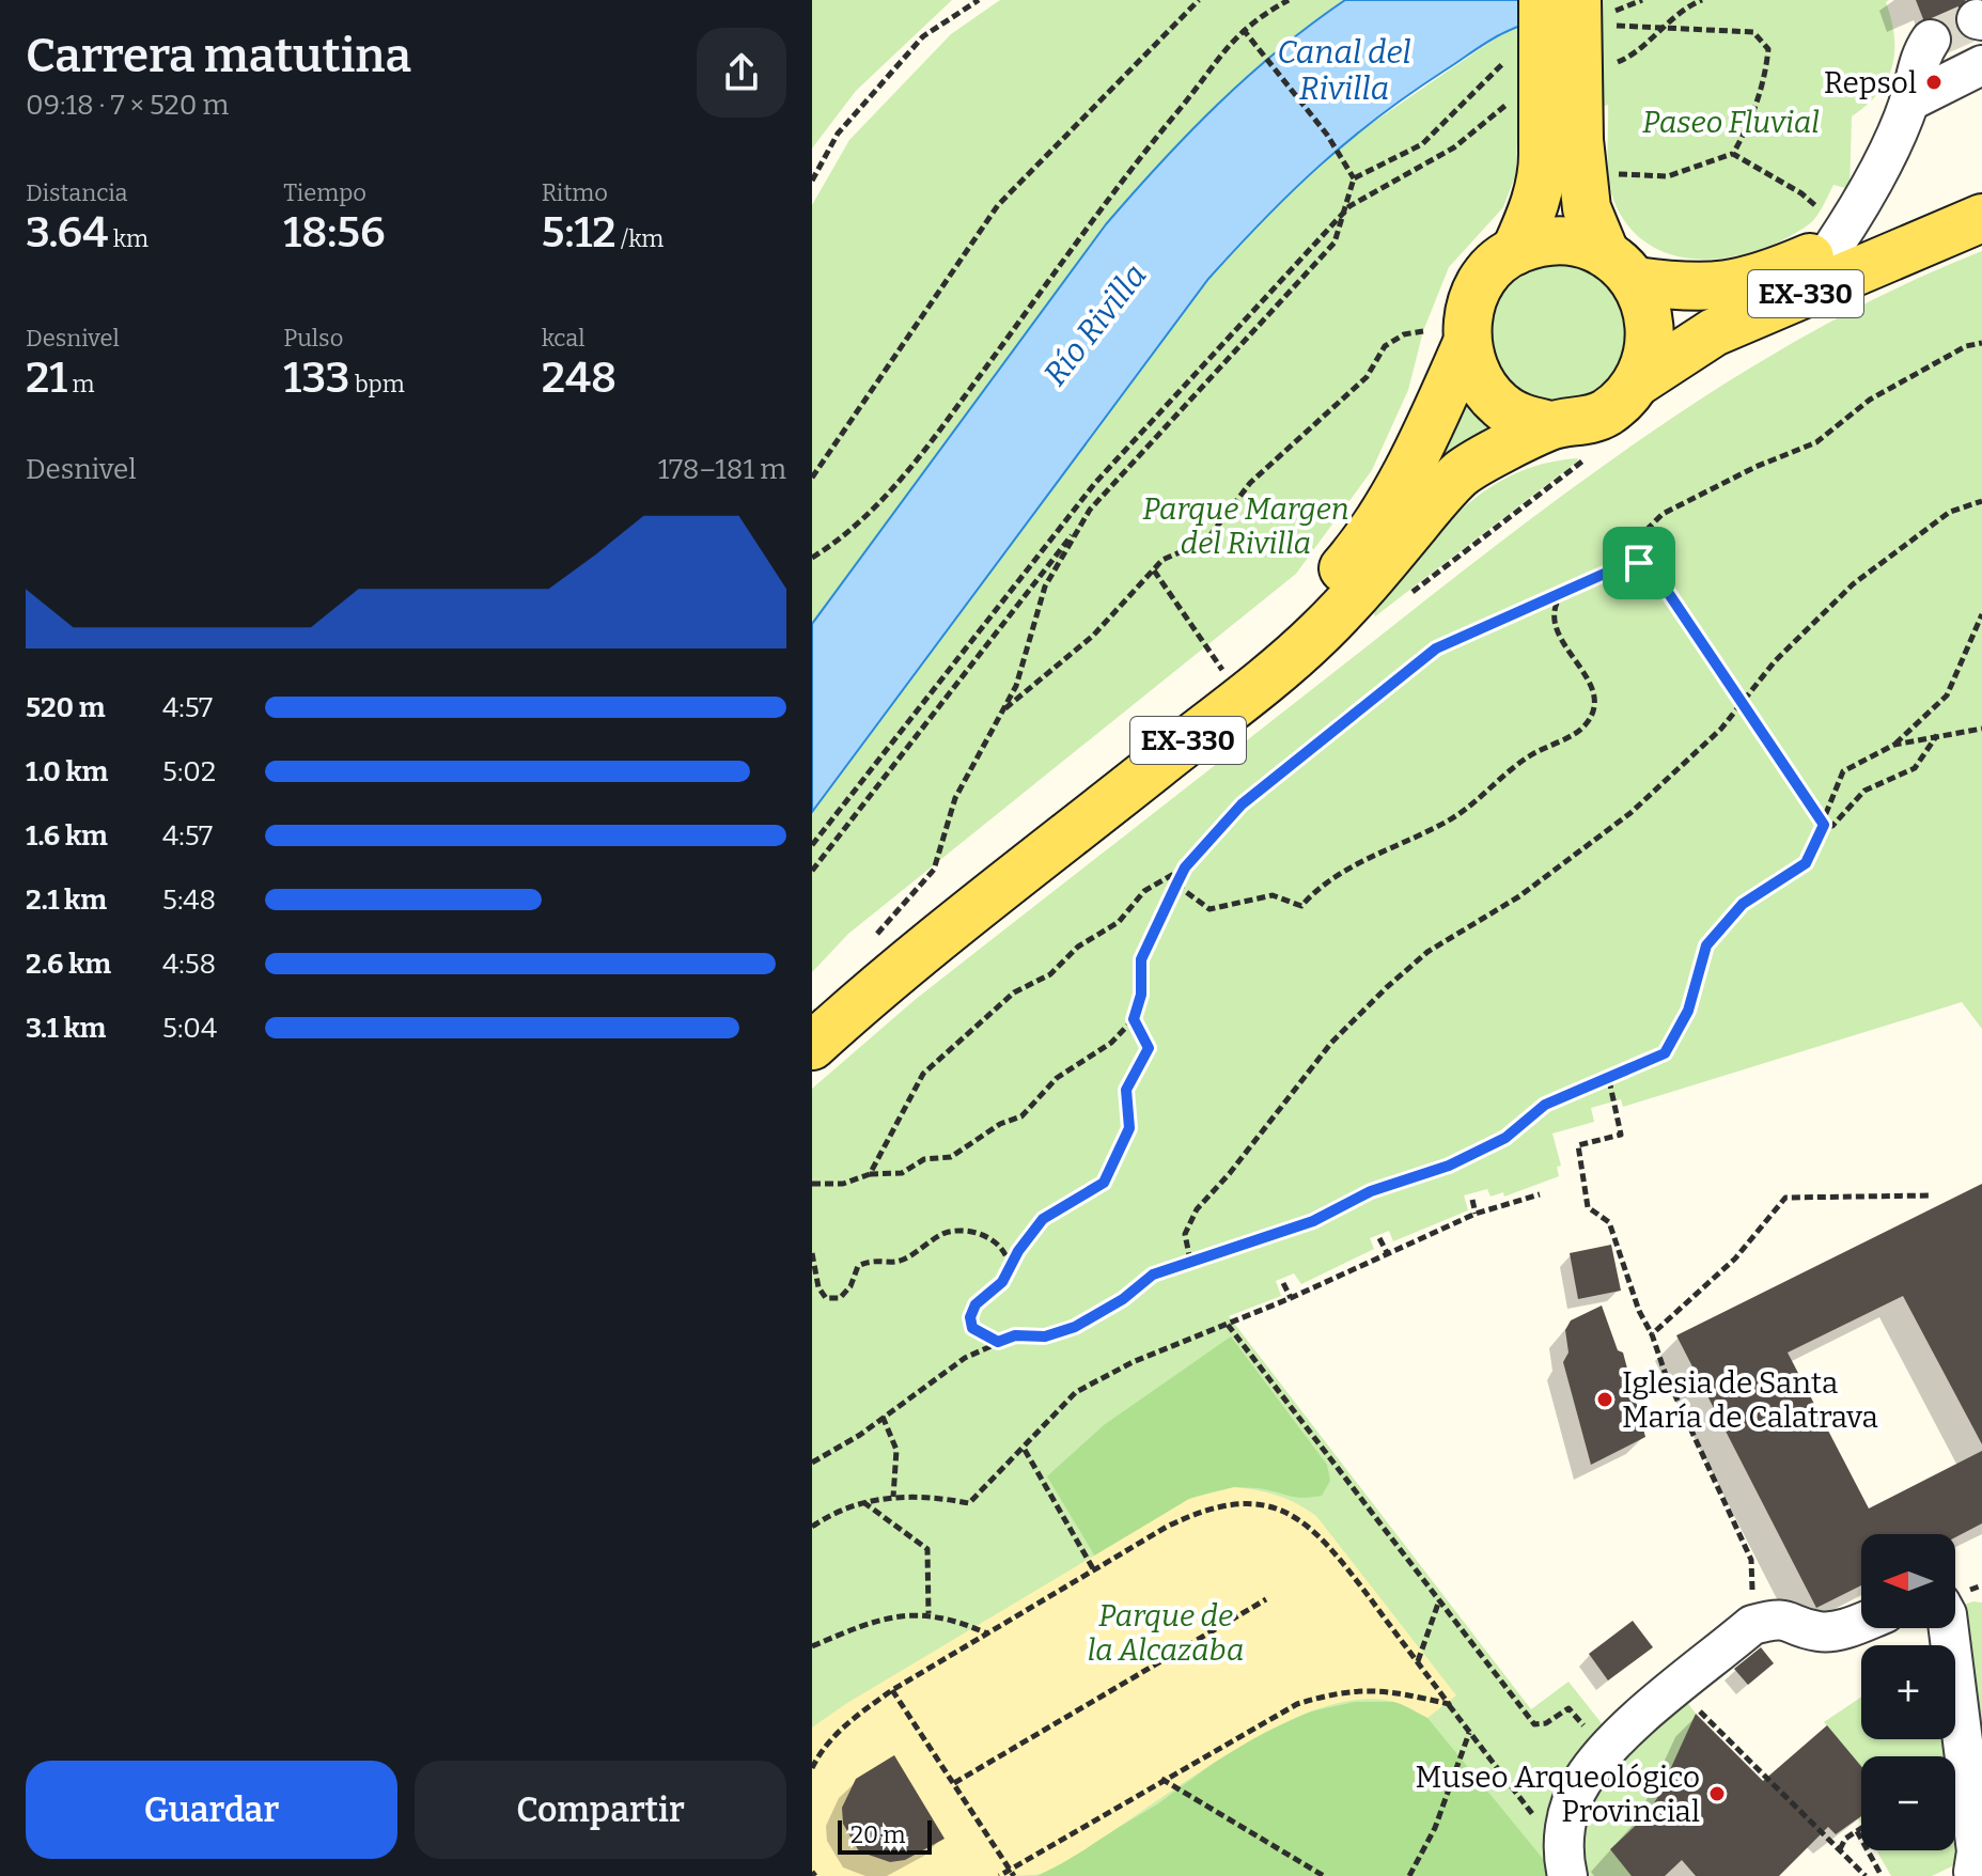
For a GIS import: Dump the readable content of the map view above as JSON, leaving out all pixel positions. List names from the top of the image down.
{
  "streets": {
    "main road": ["EX-330"]
  },
  "water": ["Canal del Rivilla", "Río Rivilla"],
  "parks": ["Paseo Fluvial", "Parque Margen del Rivilla", "Parque de la Alcazaba"],
  "places": ["Repsol", "Iglesia de Santa María de Calatrava", "Museo Arqueológico Provincial"],
  "scale_bar": "20 m",
  "north": "left",
  "page": {
    "heading": ["Carrera matutina", "09:18 · 7 × 520 m"],
    "stats": [
      ["Distancia", "3.64 km"],
      ["Tiempo", "18:56"],
      ["Ritmo", "5:12 /km"],
      ["Desnivel", "21 m"],
      ["Pulso", "133 bpm"],
      ["kcal", "248"]
    ],
    "chart": ["Desnivel", "178–181 m"],
    "list": [
      {
        "name": "520 m",
        "note": "4:57"
      },
      {
        "name": "1.0 km",
        "note": "5:02"
      },
      {
        "name": "1.6 km",
        "note": "4:57"
      },
      {
        "name": "2.1 km",
        "note": "5:48"
      },
      {
        "name": "2.6 km",
        "note": "4:58"
      },
      {
        "name": "3.1 km",
        "note": "5:04"
      }
    ],
    "map_buttons": ["+", "−"],
    "buttons": ["Guardar", "Compartir"],
    "scale": "20 m"
  }
}
